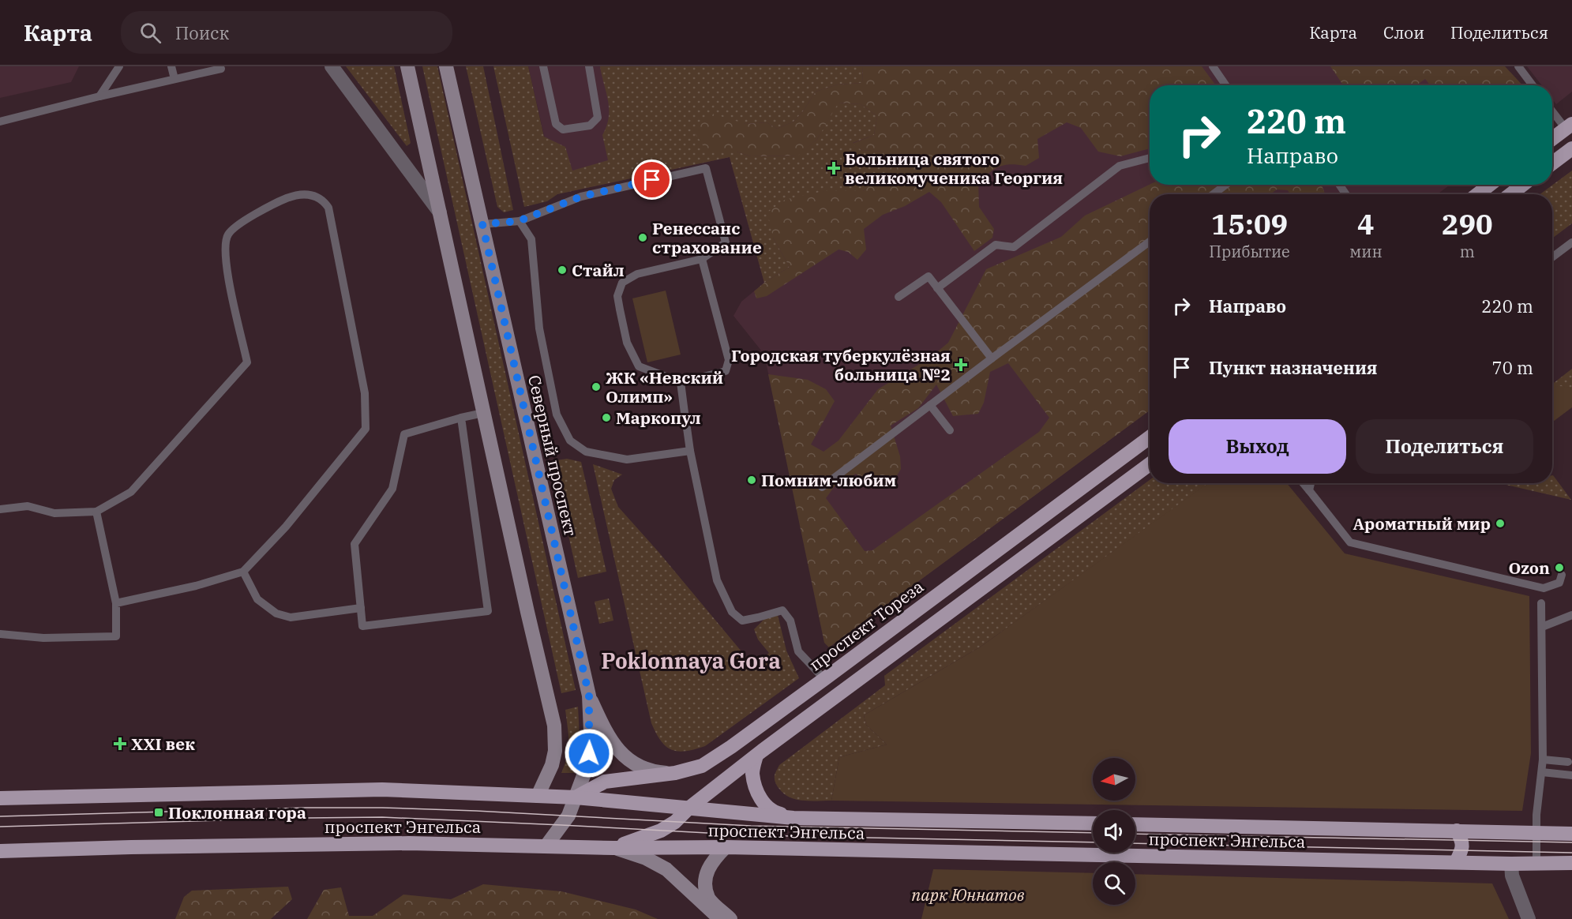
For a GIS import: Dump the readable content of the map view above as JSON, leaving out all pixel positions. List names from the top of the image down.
{
  "streets": {
    "main road": ["Северный проспект", "проспект Тореза", "проспект Энгельса"]
  },
  "crossings": [
    ["Северный проспект", "проспект Тореза"],
    ["Северный проспект", "проспект Энгельса"],
    ["проспект Тореза", "проспект Энгельса"]
  ],
  "districts": ["Poklonnaya Gora"],
  "parks": ["парк Юннатов"],
  "places": {
    "health": ["Больница святого великомученика Георгия", "Городская туберкулёзная больница №2", "XXI век"],
    "other": [
      "Ренессанс страхование",
      "Стайл",
      "ЖК «Невский Олимп»",
      "Маркопул",
      "Помним-любим",
      "Ароматный мир",
      "Ozon"
    ],
    "transit": ["Поклонная гора"]
  },
  "north": "left",
  "page": {
    "header": "Карта",
    "search": "Поиск",
    "nav": ["Карта", "Слои", "Поделиться"],
    "turn": ["220 m", "Направо"],
    "eta": [
      "15:09",
      "Прибытие",
      "4",
      "мин",
      "290",
      "m"
    ],
    "list": [
      {
        "name": "Направо",
        "value": "220 m"
      },
      {
        "name": "Пункт назначения",
        "value": "70 m"
      }
    ],
    "buttons": ["Выход", "Поделиться"]
  }
}
